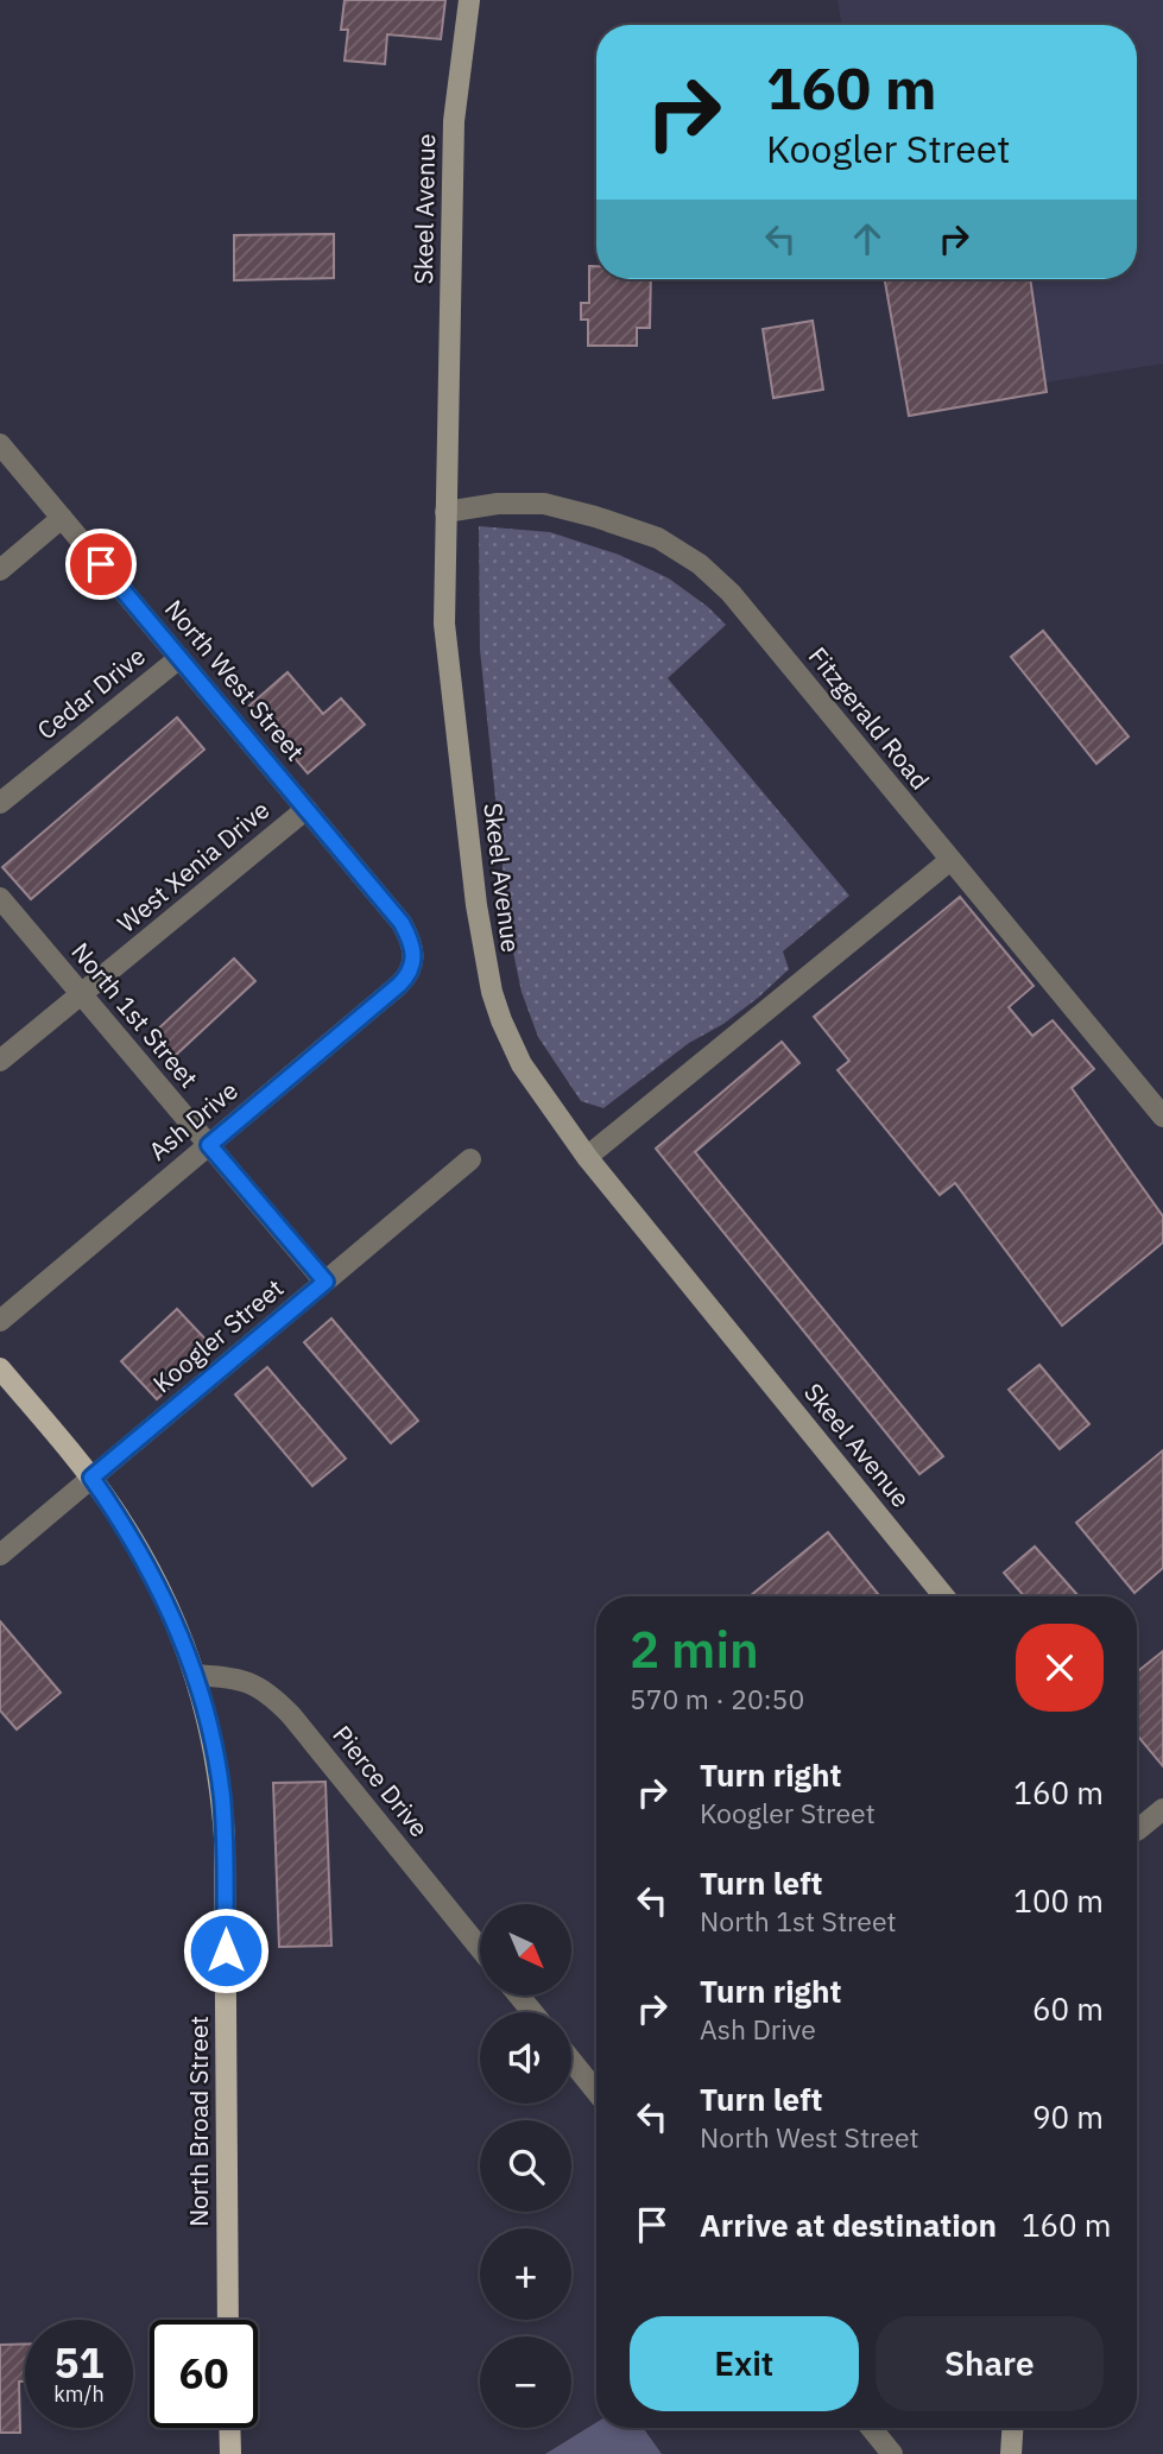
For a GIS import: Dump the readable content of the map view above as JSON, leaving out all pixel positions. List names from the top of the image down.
{
  "streets": {
    "main road": ["North Broad Street"],
    "street": [
      "Skeel Avenue",
      "North West Street",
      "Cedar Drive",
      "Fitzgerald Road",
      "West Xenia Drive",
      "North 1st Street",
      "Ash Drive",
      "Koogler Street",
      "Pierce Drive"
    ]
  },
  "crossings": [
    ["Skeel Avenue", "Fitzgerald Road"],
    ["North West Street", "Cedar Drive"],
    ["North West Street", "West Xenia Drive"],
    ["North West Street", "Ash Drive"],
    ["West Xenia Drive", "North 1st Street"],
    ["North 1st Street", "Ash Drive"],
    ["North 1st Street", "Koogler Street"],
    ["Koogler Street", "North Broad Street"],
    ["Pierce Drive", "North Broad Street"]
  ],
  "north": "bottom right",
  "page": {
    "turn": ["160 m", "Koogler Street"],
    "heading": ["2 min", "570 m · 20:50"],
    "list": [
      {
        "name": "Turn right",
        "note": "Koogler Street",
        "value": "160 m"
      },
      {
        "name": "Turn left",
        "note": "North 1st Street",
        "value": "100 m"
      },
      {
        "name": "Turn right",
        "note": "Ash Drive",
        "value": "60 m"
      },
      {
        "name": "Turn left",
        "note": "North West Street",
        "value": "90 m"
      },
      {
        "name": "Arrive at destination",
        "value": "160 m"
      }
    ],
    "map_buttons": ["+", "−"],
    "buttons": ["Exit", "Share"],
    "speed": "51 km/h",
    "limit": "60"
  }
}
